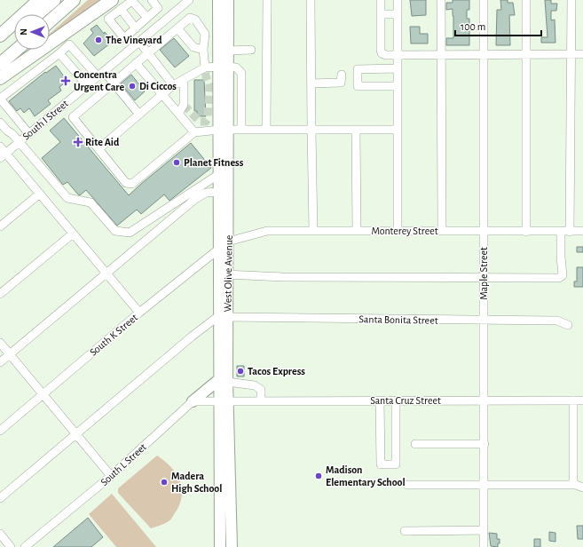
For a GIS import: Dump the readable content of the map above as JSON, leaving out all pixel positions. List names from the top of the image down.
{
  "streets": {
    "main road": ["West Olive Avenue"],
    "street": [
      "South I Street",
      "Monterey Street",
      "Maple Street",
      "Santa Bonita Street",
      "South K Street",
      "Santa Cruz Street",
      "South L Street"
    ]
  },
  "crossings": [
    ["Monterey Street", "West Olive Avenue"],
    ["Monterey Street", "Maple Street"],
    ["Monterey Street", "South K Street"],
    ["West Olive Avenue", "Santa Bonita Street"],
    ["West Olive Avenue", "South K Street"],
    ["West Olive Avenue", "Santa Cruz Street"],
    ["Maple Street", "Santa Bonita Street"],
    ["Maple Street", "Santa Cruz Street"]
  ],
  "places": {
    "other": [
      "The Vineyard",
      "Di Ciccos",
      "Planet Fitness",
      "Tacos Express",
      "Madison Elementary School",
      "Madera High School"
    ],
    "health": ["Concentra Urgent Care", "Rite Aid"]
  },
  "scale_bar": "100 m",
  "north": "left"
}
